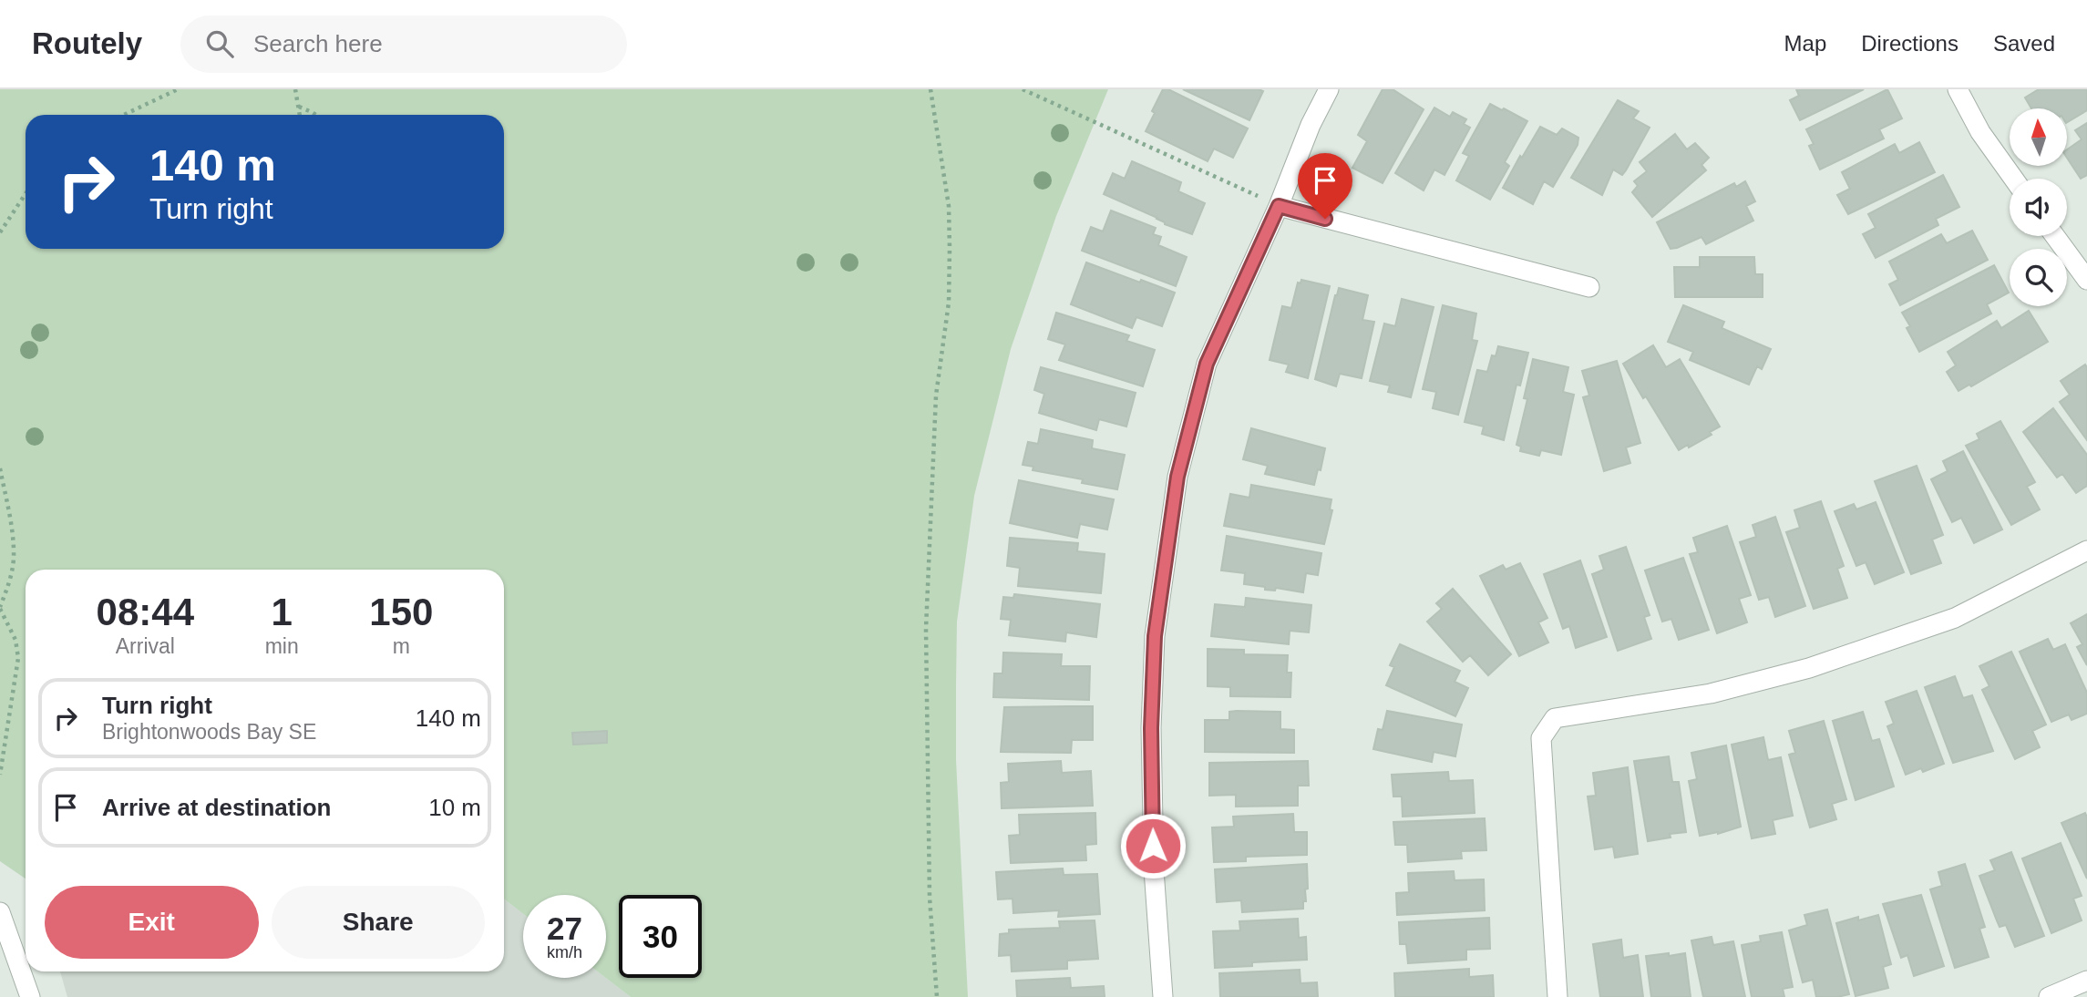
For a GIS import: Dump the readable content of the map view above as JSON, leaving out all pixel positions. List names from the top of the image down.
{
  "north": "top",
  "page": {
    "header": "Routely",
    "search": "Search here",
    "nav": ["Map", "Directions", "Saved"],
    "turn": ["140 m", "Turn right"],
    "eta": [
      "08:44",
      "Arrival",
      "1",
      "min",
      "150",
      "m"
    ],
    "list": [
      {
        "name": "Turn right",
        "note": "Brightonwoods Bay SE",
        "value": "140 m"
      },
      {
        "name": "Arrive at destination",
        "value": "10 m"
      }
    ],
    "buttons": ["Exit", "Share"],
    "speed": "27 km/h",
    "limit": "30"
  }
}
